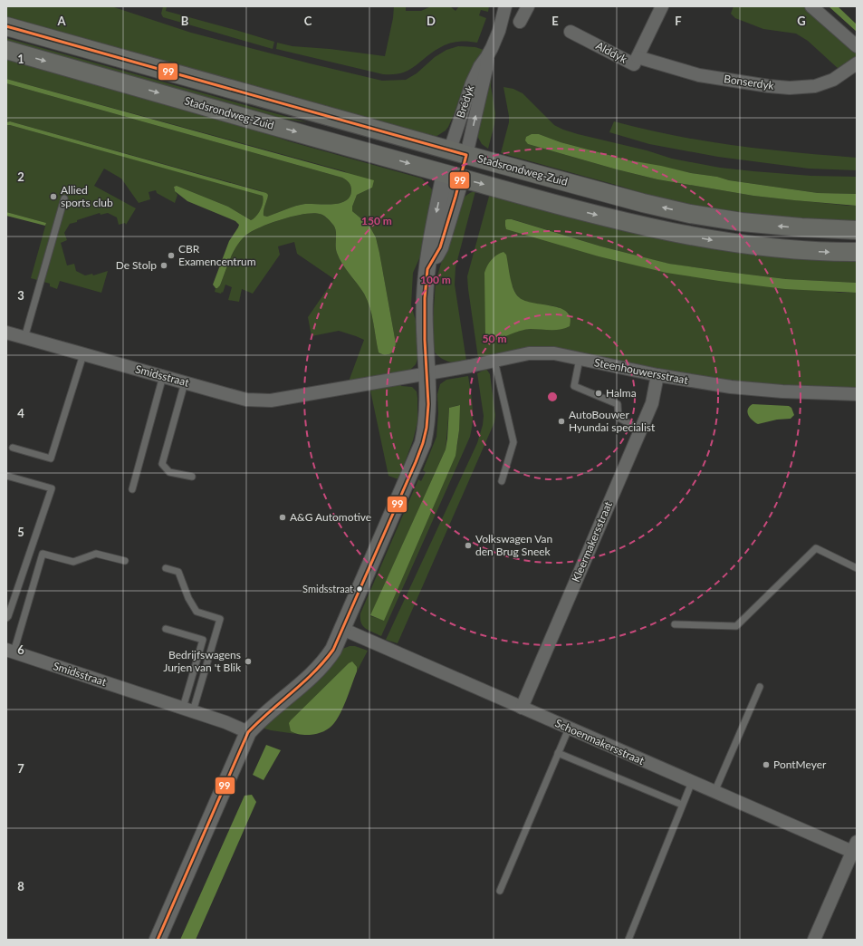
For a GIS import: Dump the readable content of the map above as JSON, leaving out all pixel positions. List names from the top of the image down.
{
  "streets": {
    "main road": ["Stadsrondweg-Zuid"],
    "street": [
      "Alddyk",
      "Bonserdyk",
      "Brédyk",
      "Steenhouwersstraat",
      "Smidsstraat",
      "Kleermakersstraat",
      "Schoenmakersstraat"
    ]
  },
  "crossings": [
    ["Alddyk", "Bonserdyk"],
    ["Brédyk", "Stadsrondweg-Zuid"],
    ["Steenhouwersstraat", "Smidsstraat"],
    ["Steenhouwersstraat", "Kleermakersstraat"],
    ["Kleermakersstraat", "Schoenmakersstraat"]
  ],
  "places": [
    "Allied sports club",
    "CBR Examencentrum",
    "De Stolp",
    "Halma",
    "AutoBouwer Hyundai specialist",
    "A&G Automotive",
    "Volkswagen Van den Brug Sneek",
    "Smidsstraat",
    "Bedrijfswagens Jurjen van 't Blik",
    "PontMeyer"
  ],
  "lines": ["transit line 99"],
  "grid": {
    "columns": [
      "A",
      "B",
      "C",
      "D",
      "E",
      "F",
      "G"
    ],
    "rows": [
      "1",
      "2",
      "3",
      "4",
      "5",
      "6",
      "7",
      "8"
    ]
  },
  "rings": ["150 m", "100 m", "50 m"]
}
